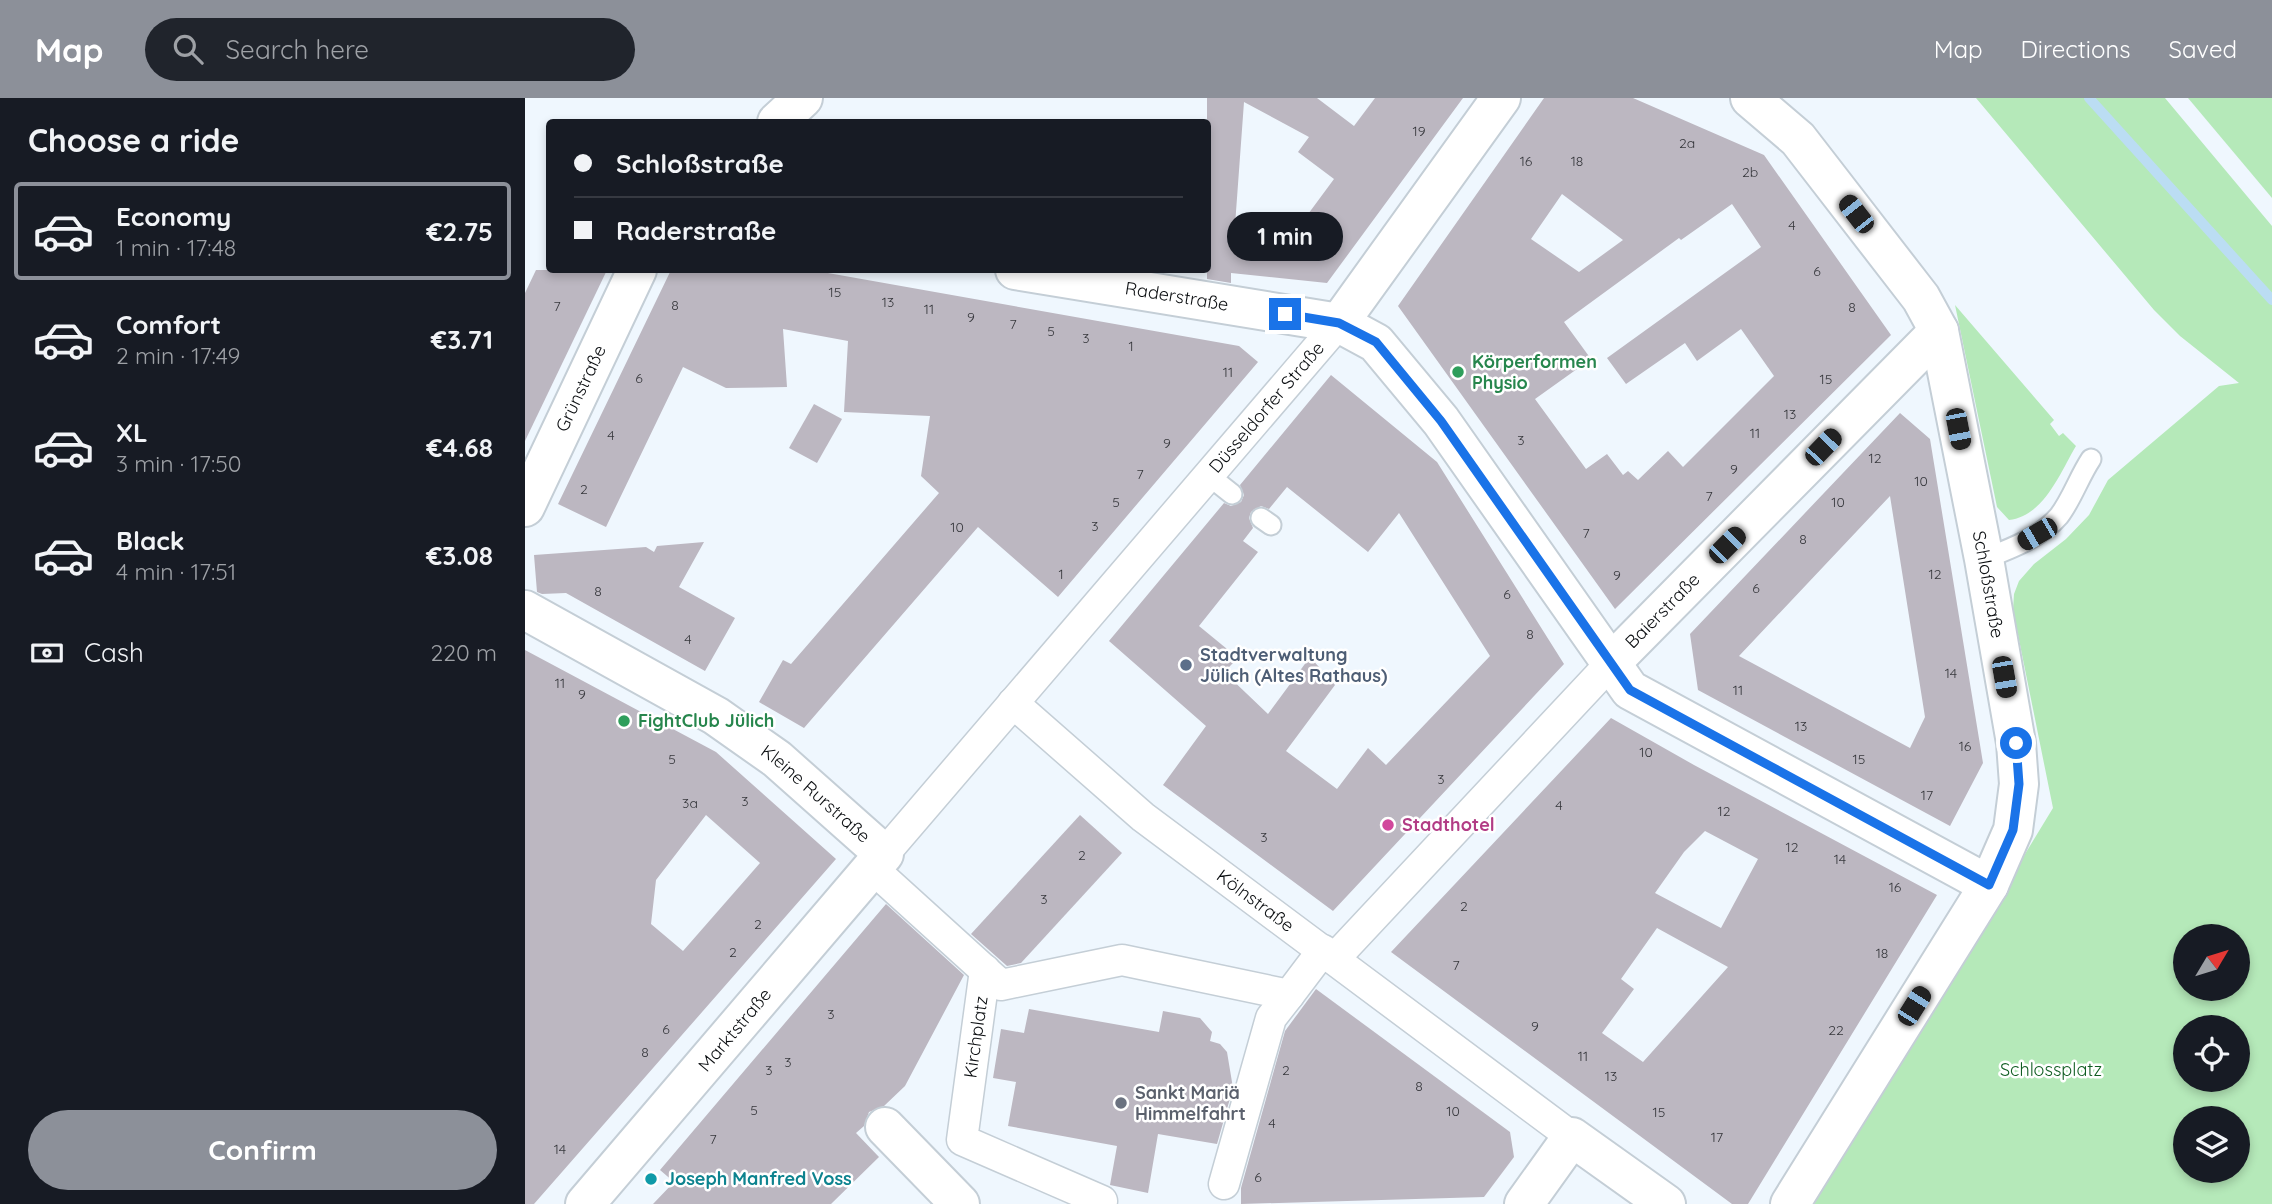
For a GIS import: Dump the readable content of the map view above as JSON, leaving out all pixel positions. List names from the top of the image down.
{
  "streets": {
    "street": [
      "Raderstraße",
      "Grünstraße",
      "Düsseldorfer Straße",
      "Schloßstraße",
      "Baierstraße",
      "Kleine Rurstraße",
      "Kölnstraße",
      "Marktstraße",
      "Kirchplatz"
    ]
  },
  "crossings": [
    ["Raderstraße", "Düsseldorfer Straße"],
    ["Raderstraße", "Schloßstraße"],
    ["Raderstraße", "Baierstraße"],
    ["Düsseldorfer Straße", "Kölnstraße"],
    ["Schloßstraße", "Baierstraße"],
    ["Baierstraße", "Kölnstraße"],
    ["Kleine Rurstraße", "Marktstraße"],
    ["Kleine Rurstraße", "Kirchplatz"]
  ],
  "parks": ["Schlossplatz"],
  "places": [
    "Körperformen Physio",
    "Stadtverwaltung Jülich (Altes Rathaus)",
    "FightClub Jülich",
    "Stadthotel",
    "Sankt Mariä Himmelfahrt",
    "Joseph Manfred Voss"
  ],
  "house_numbers": [
    "19",
    "2a",
    "16",
    "18",
    "2b",
    "4",
    "6",
    "15",
    "13",
    "8",
    "7",
    "8",
    "11",
    "9",
    "7",
    "5",
    "3",
    "1",
    "11",
    "6",
    "15",
    "13",
    "11",
    "4",
    "3",
    "9",
    "12",
    "9",
    "7",
    "10",
    "2",
    "7",
    "5",
    "10",
    "3",
    "10",
    "7",
    "8",
    "1",
    "12",
    "9",
    "6",
    "8",
    "6",
    "8",
    "4",
    "14",
    "11",
    "11",
    "9",
    "13",
    "16",
    "10",
    "5",
    "15",
    "3",
    "17",
    "3",
    "3a",
    "4",
    "12",
    "3",
    "12",
    "2",
    "14",
    "16",
    "3",
    "2",
    "2",
    "2",
    "18",
    "7",
    "3",
    "9",
    "6",
    "22",
    "8",
    "11",
    "3",
    "3",
    "2",
    "13",
    "8",
    "5",
    "10",
    "15",
    "4",
    "17",
    "7",
    "14",
    "6"
  ],
  "north": "top right",
  "page": {
    "header": "Map",
    "search": "Search here",
    "nav": ["Map", "Directions", "Saved"],
    "heading": "Choose a ride",
    "banner": ["Schloßstraße", "Raderstraße"],
    "list": [
      {
        "name": "Economy",
        "note": "1 min · 17:48",
        "value": "€2.75"
      },
      {
        "name": "Comfort",
        "note": "2 min · 17:49",
        "value": "€3.71"
      },
      {
        "name": "XL",
        "note": "3 min · 17:50",
        "value": "€4.68"
      },
      {
        "name": "Black",
        "note": "4 min · 17:51",
        "value": "€3.08"
      }
    ],
    "bubble": "1 min",
    "pay": ["Cash", "220 m"],
    "buttons": "Confirm"
  }
}
